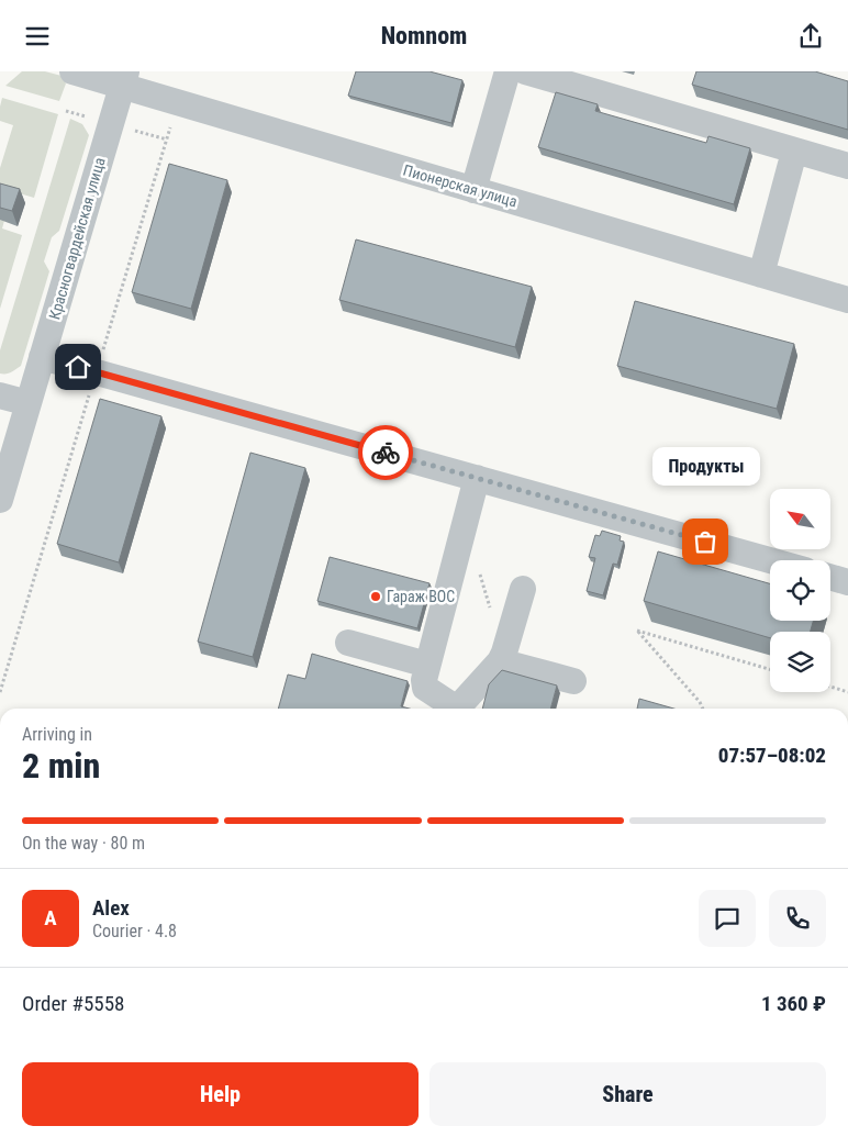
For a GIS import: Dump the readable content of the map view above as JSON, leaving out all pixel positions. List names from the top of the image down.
{
  "streets": {
    "street": ["Пионерская улица", "Красногвардейская улица"]
  },
  "crossings": [
    ["Пионерская улица", "Красногвардейская улица"]
  ],
  "places": ["Продукты", "Гараж ВОС"],
  "north": "top left",
  "page": {
    "header": "Nomnom",
    "bubble": "Продукты",
    "heading": ["2 min", "Arriving in", "07:57–08:02"],
    "panel": [
      "Alex",
      "Courier · 4.8",
      "Order #5558",
      "1 360 ₽"
    ],
    "bar": "On the way · 80 m",
    "round": "A",
    "buttons": ["Help", "Share"]
  }
}
